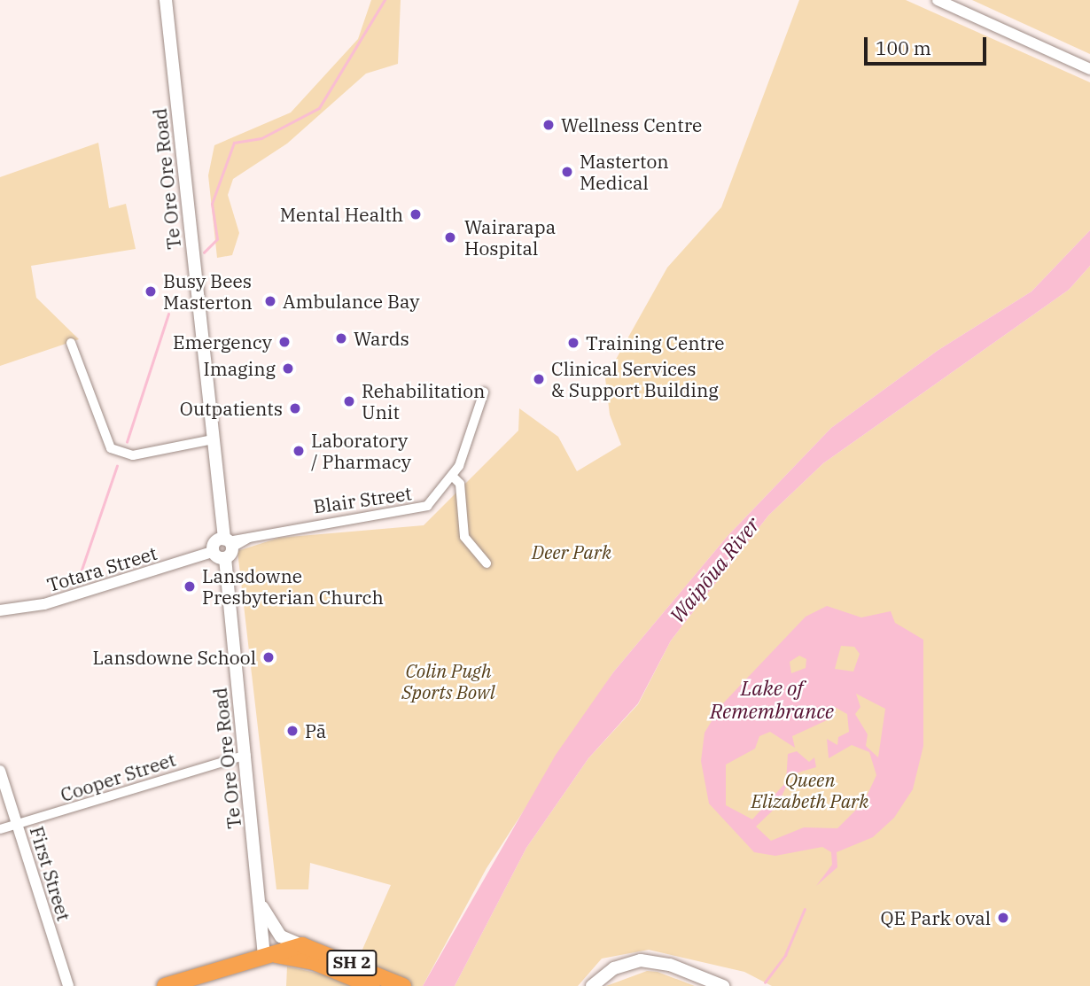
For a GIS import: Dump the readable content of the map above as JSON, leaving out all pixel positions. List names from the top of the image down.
{
  "streets": {
    "highway": ["SH 2"],
    "main road": ["Te Ore Ore Road"],
    "street": [
      "Blair Street",
      "Totara Street",
      "Cooper Street",
      "First Street"
    ]
  },
  "crossings": [
    ["Te Ore Ore Road", "Blair Street"],
    ["Te Ore Ore Road", "Cooper Street"],
    ["Te Ore Ore Road", "SH 2"],
    ["Cooper Street", "First Street"]
  ],
  "water": ["Waipōua River", "Lake of Remembrance"],
  "parks": ["Deer Park", "Colin Pugh Sports Bowl", "Queen Elizabeth Park"],
  "places": [
    "Wellness Centre",
    "Masterton Medical",
    "Mental Health",
    "Wairarapa Hospital",
    "Busy Bees Masterton",
    "Ambulance Bay",
    "Wards",
    "Emergency",
    "Training Centre",
    "Imaging",
    "Clinical Services & Support Building",
    "Rehabilitation Unit",
    "Outpatients",
    "Laboratory / Pharmacy",
    "Lansdowne Presbyterian Church",
    "Lansdowne School",
    "Pā",
    "QE Park oval"
  ],
  "scale_bar": "100 m"
}
